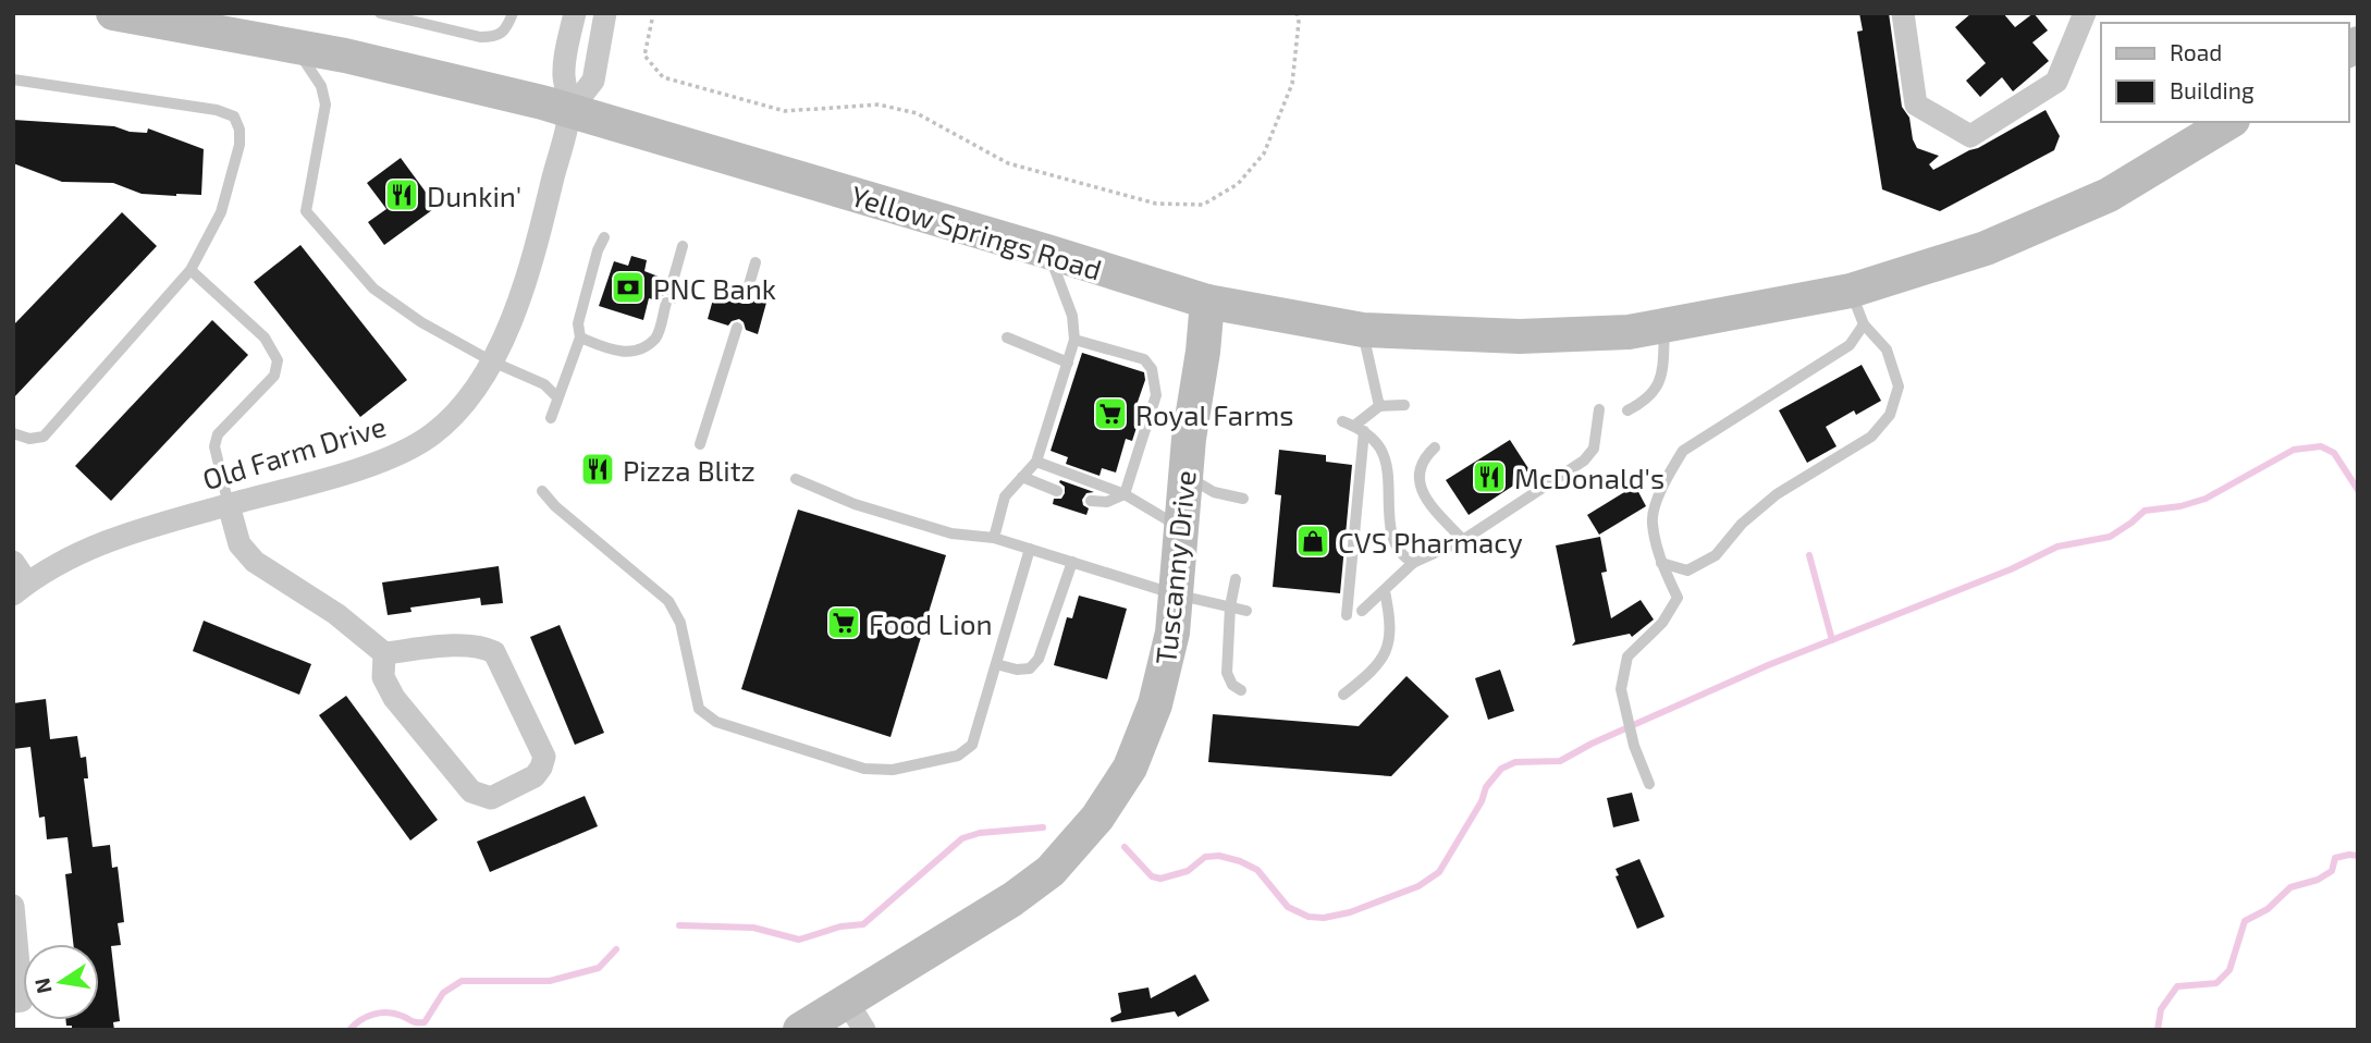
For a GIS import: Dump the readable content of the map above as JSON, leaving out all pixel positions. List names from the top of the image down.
{
  "streets": {
    "main road": ["Yellow Springs Road", "Tuscanny Drive"],
    "street": ["Old Farm Drive"]
  },
  "crossings": [
    ["Yellow Springs Road", "Old Farm Drive"],
    ["Yellow Springs Road", "Tuscanny Drive"]
  ],
  "places": {
    "restaurant": ["Dunkin'", "Pizza Blitz", "McDonald's"],
    "bank": ["PNC Bank"],
    "supermarket": ["Royal Farms", "Food Lion"],
    "shop": ["CVS Pharmacy"]
  },
  "legend": ["Road", "Building"],
  "north": "left"
}
